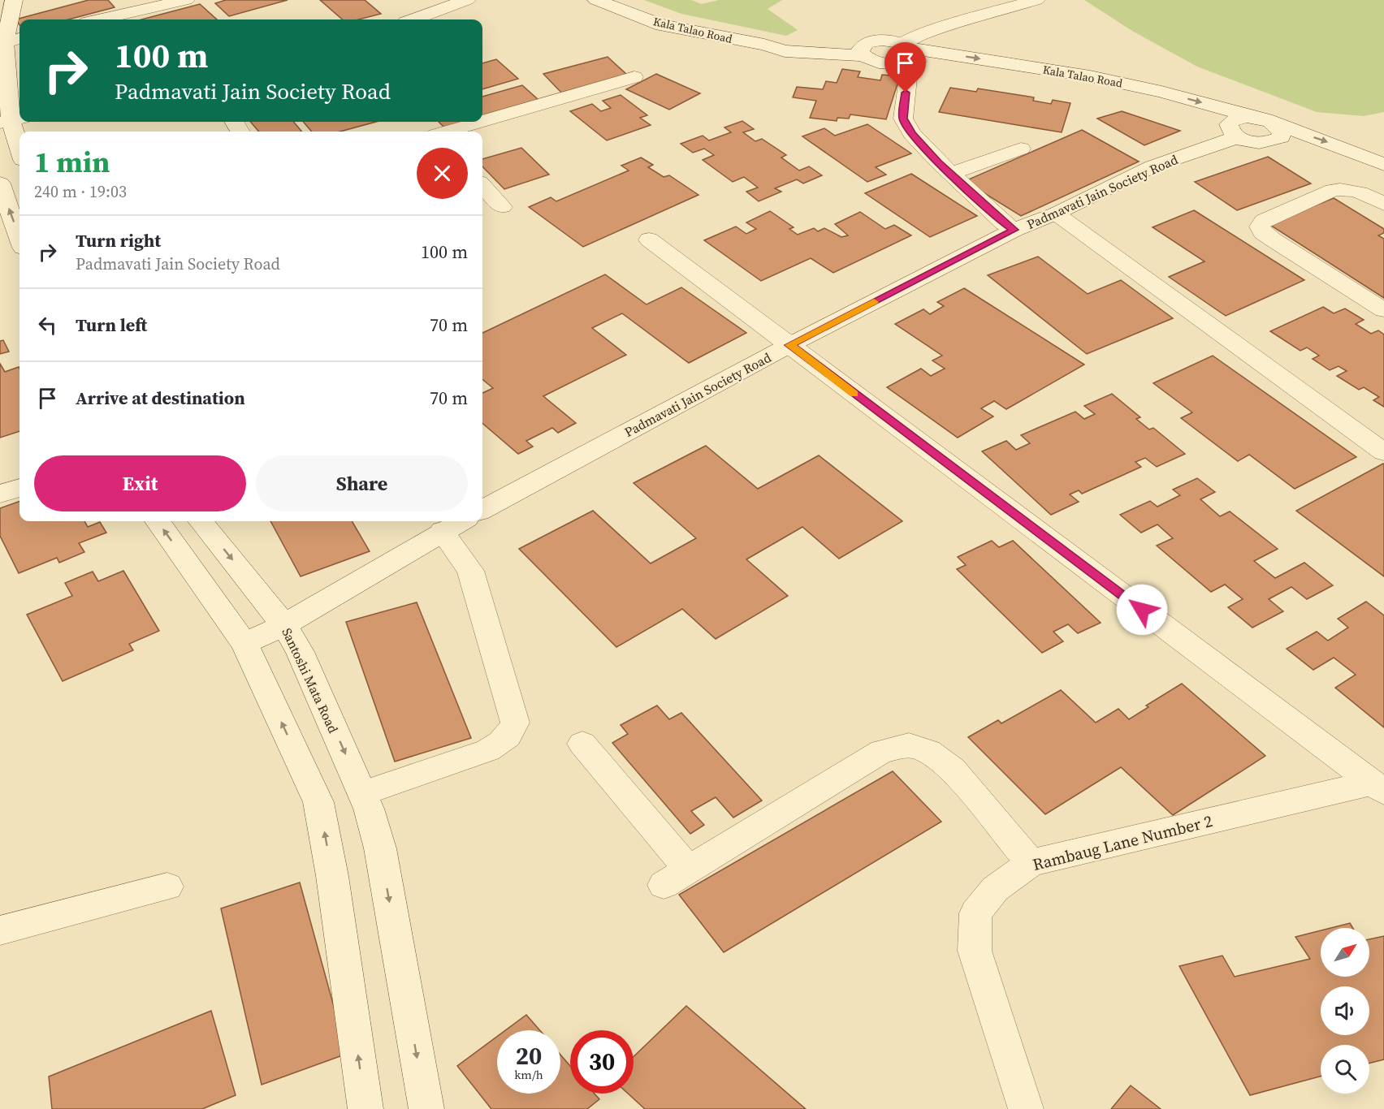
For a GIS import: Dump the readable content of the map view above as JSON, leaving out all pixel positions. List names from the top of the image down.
{
  "streets": {
    "street": [
      "Kala Talao Road",
      "Padmavati Jain Society Road",
      "Santoshi Mata Road",
      "Rambaug Lane Number 2"
    ]
  },
  "crossings": [
    ["Kala Talao Road", "Padmavati Jain Society Road"]
  ],
  "north": "top right",
  "page": {
    "turn": ["100 m", "Padmavati Jain Society Road"],
    "heading": ["1 min", "240 m · 19:03"],
    "list": [
      {
        "name": "Turn right",
        "note": "Padmavati Jain Society Road",
        "value": "100 m"
      },
      {
        "name": "Turn left",
        "value": "70 m"
      },
      {
        "name": "Arrive at destination",
        "value": "70 m"
      }
    ],
    "buttons": ["Exit", "Share"],
    "speed": "20 km/h",
    "limit": "30"
  }
}
